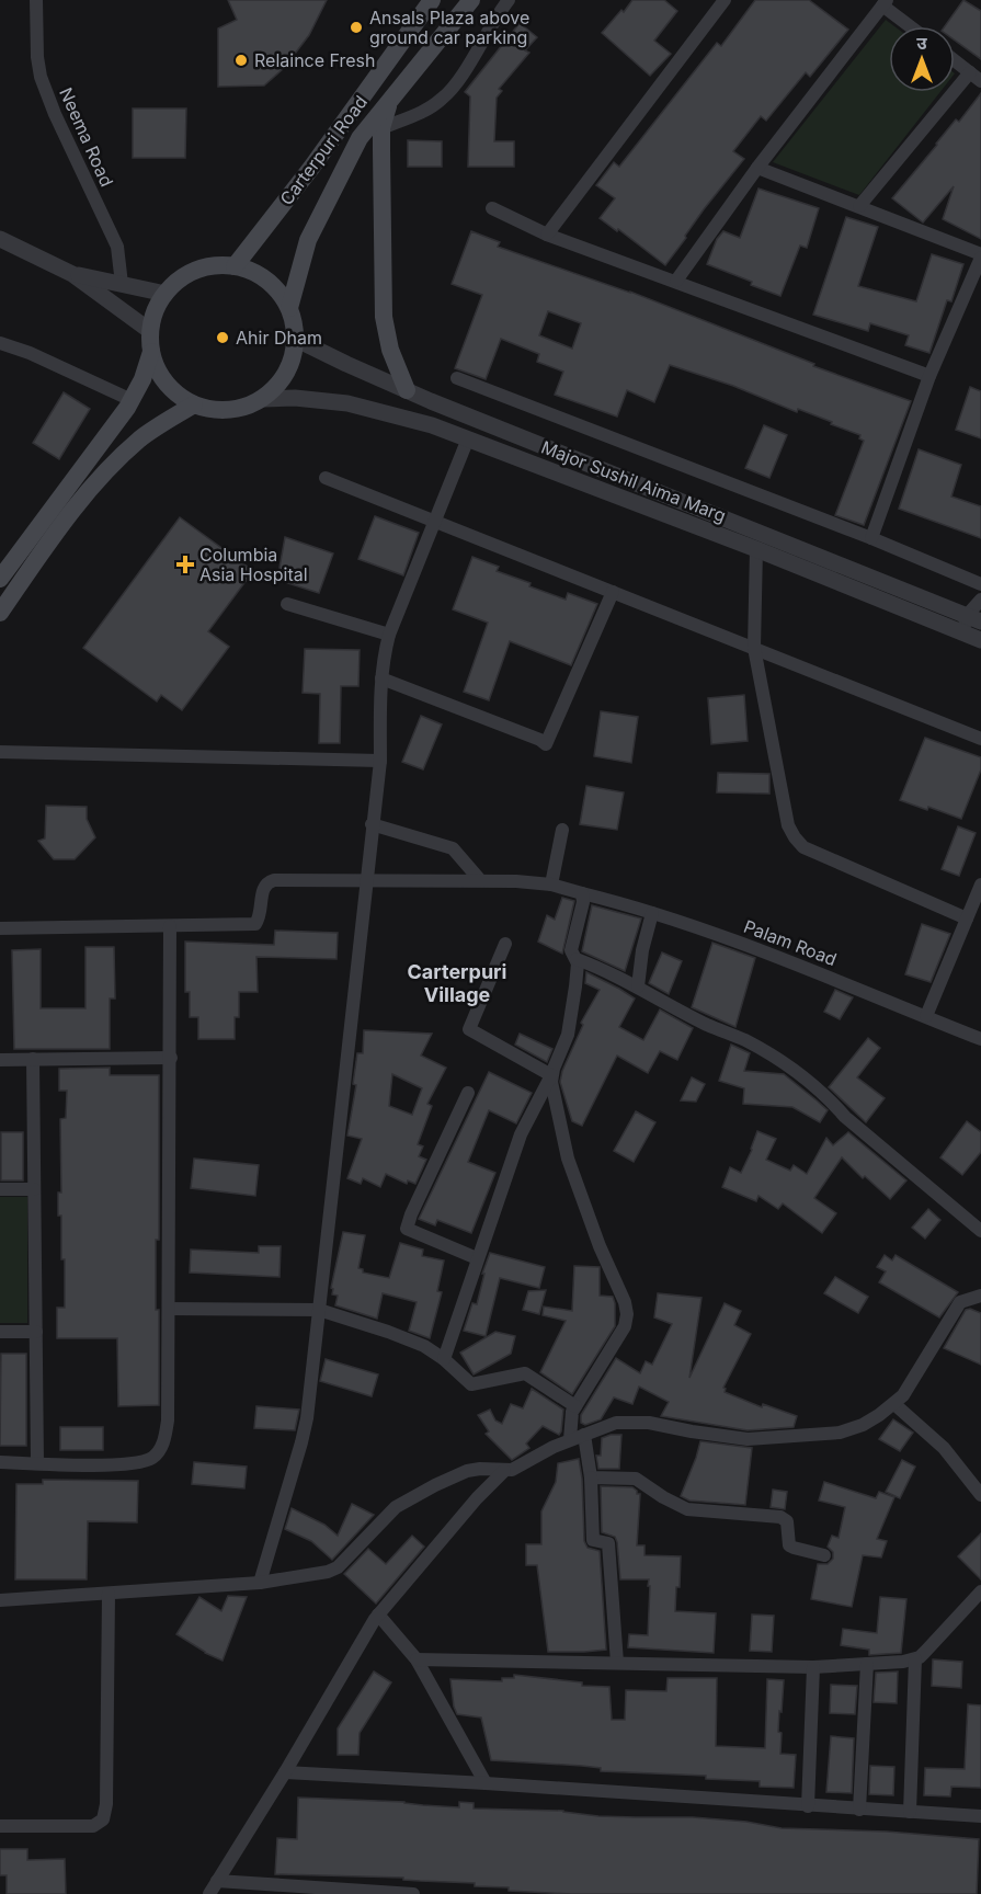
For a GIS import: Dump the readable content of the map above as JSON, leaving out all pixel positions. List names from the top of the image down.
{
  "streets": {
    "main road": ["Carterpuri Road"],
    "street": ["Neema Road", "Major Sushil Aima Marg", "Palam Road"]
  },
  "crossings": [
    ["Carterpuri Road", "Major Sushil Aima Marg"]
  ],
  "districts": ["Carterpuri Village"],
  "places": {
    "other": ["Ansals Plaza above ground car parking", "Relaince Fresh", "Ahir Dham"],
    "health": ["Columbia Asia Hospital"]
  },
  "north": "top"
}
